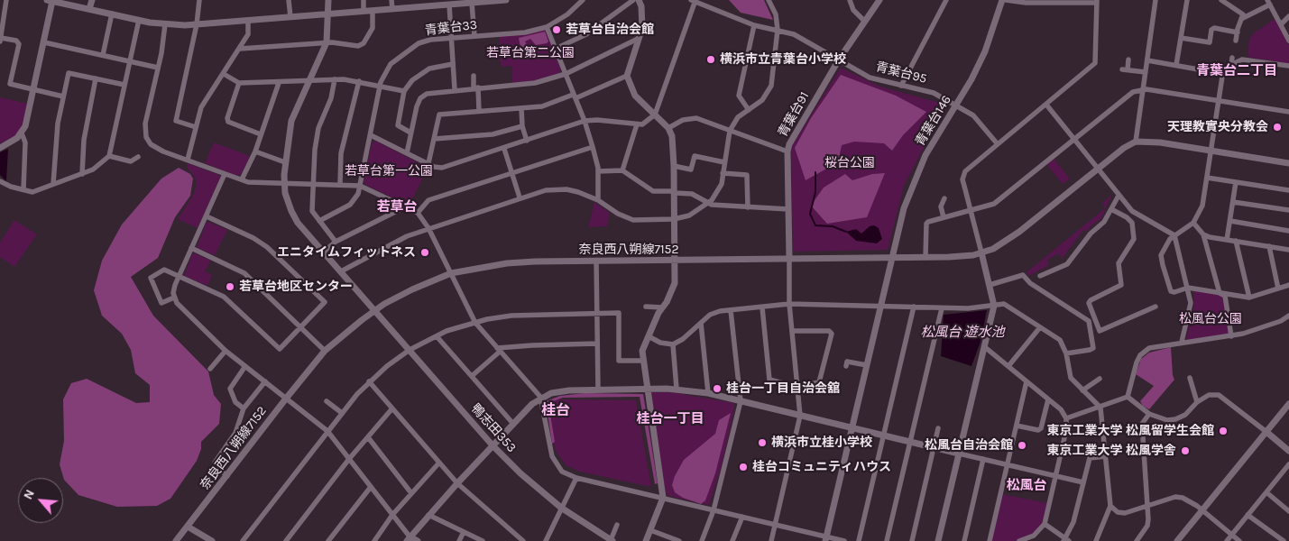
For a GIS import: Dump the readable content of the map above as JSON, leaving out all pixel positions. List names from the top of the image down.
{
  "streets": {
    "street": [
      "青葉台33",
      "青葉台95",
      "青葉台91",
      "青葉台146",
      "奈良西八朔線7152",
      "鴨志田353"
    ]
  },
  "crossings": [
    ["青葉台95", "青葉台91"],
    ["青葉台95", "青葉台146"],
    ["青葉台91", "奈良西八朔線7152"],
    ["青葉台146", "奈良西八朔線7152"],
    ["奈良西八朔線7152", "鴨志田353"]
  ],
  "districts": [
    "青葉台二丁目",
    "若草台",
    "桂台",
    "桂台一丁目",
    "松風台"
  ],
  "water": ["松風台 遊水池"],
  "parks": [
    "若草台第二公園",
    "桜台公園",
    "若草台第一公園",
    "松風台公園"
  ],
  "places": [
    "若草台自治会館",
    "横浜市立青葉台小学校",
    "天理教實央分教会",
    "エニタイムフィットネス",
    "若草台地区センター",
    "桂台一丁目自治会舘",
    "東京工業大学 松風留学生会館",
    "横浜市立桂小学校",
    "松風台自治会館",
    "東京工業大学 松風学舎",
    "桂台コミュニティハウス"
  ],
  "north": "top left"
}
